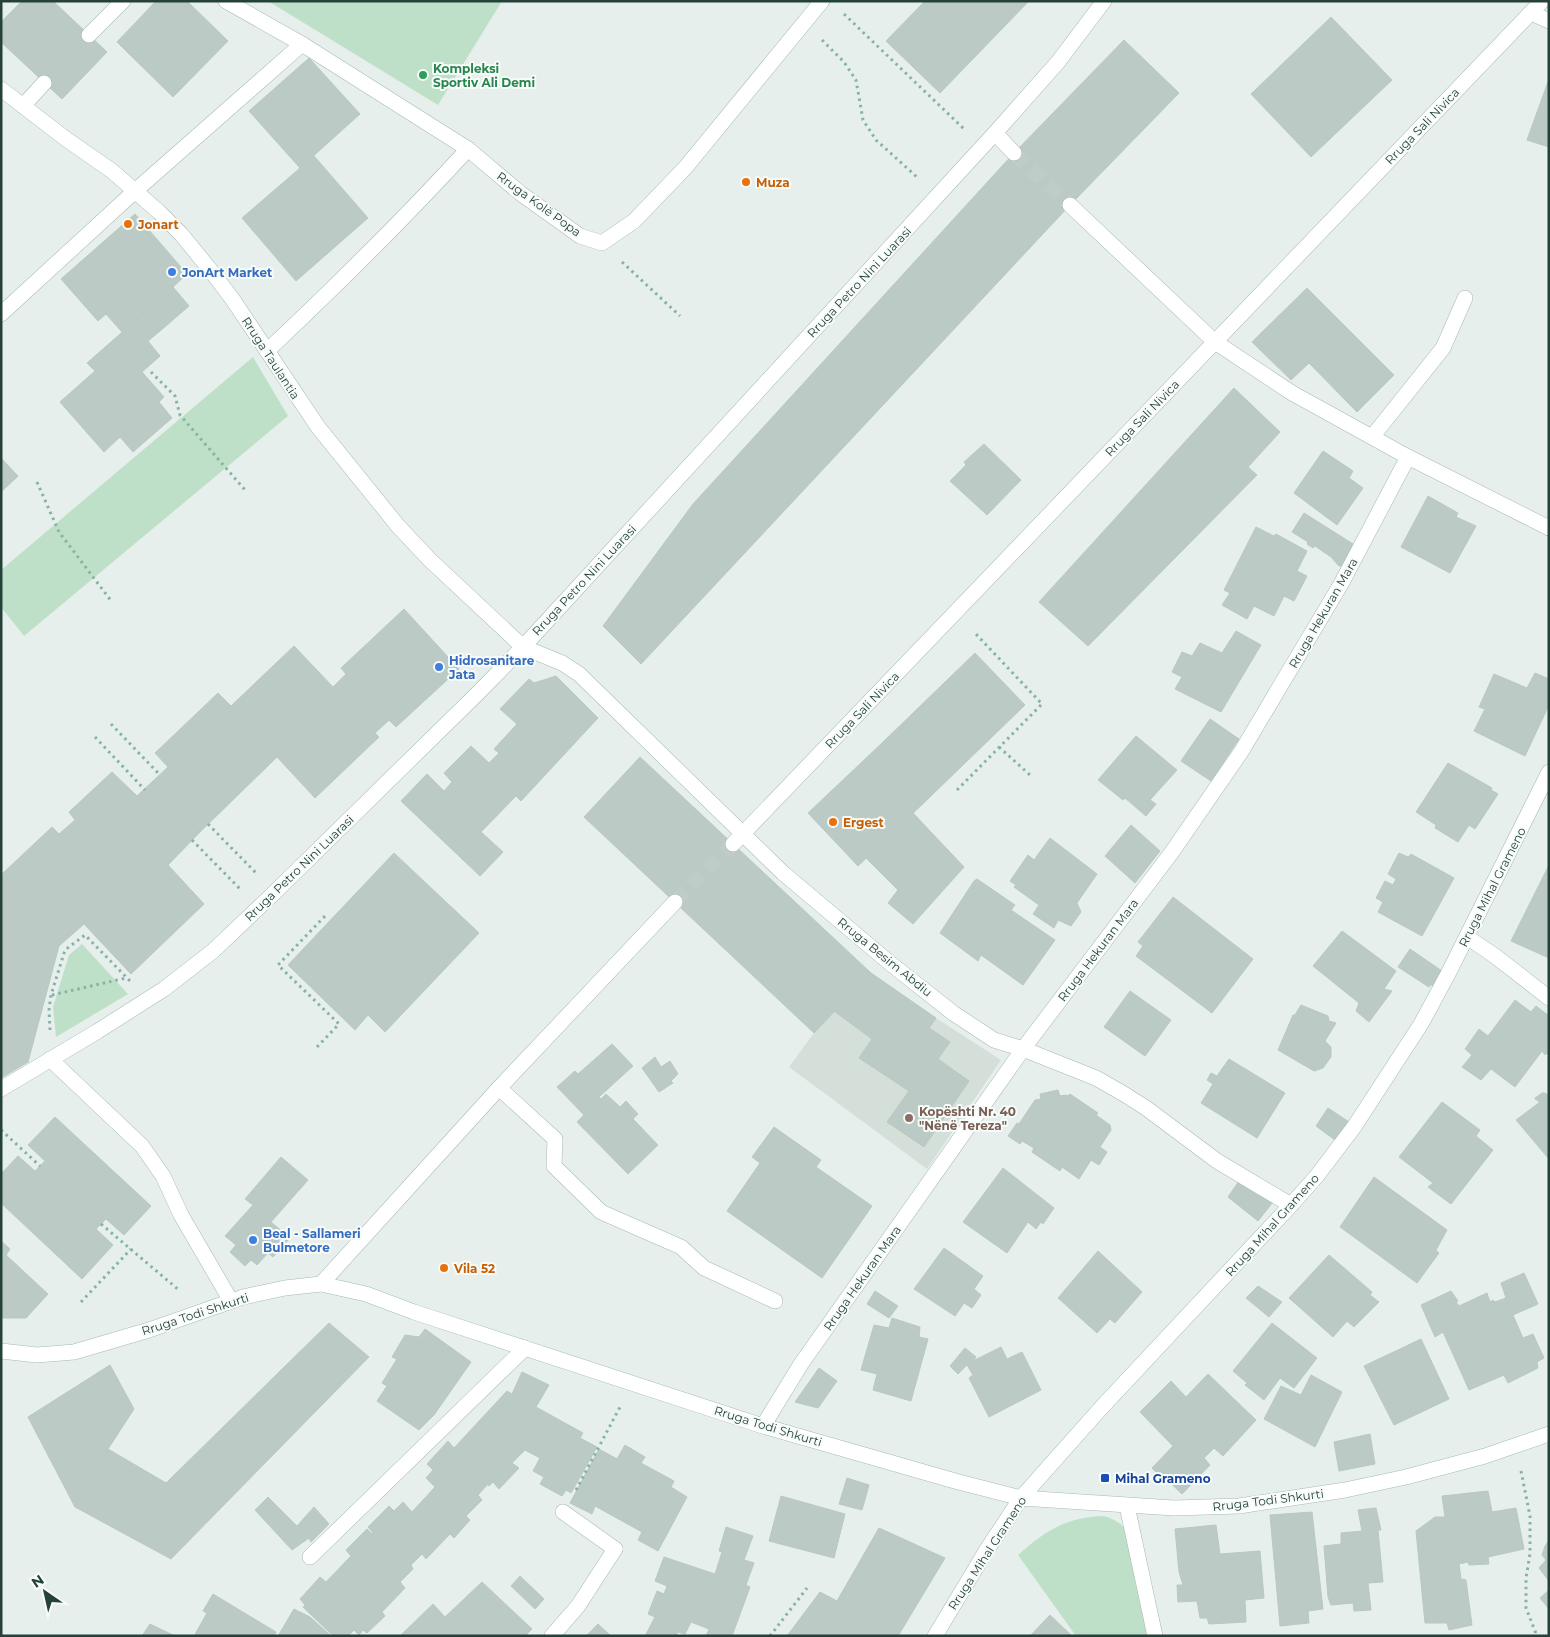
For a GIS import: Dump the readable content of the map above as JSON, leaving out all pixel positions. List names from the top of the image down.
{
  "streets": {
    "street": [
      "Rruga Sali Nivica",
      "Rruga Kolë Popa",
      "Rruga Petro Nini Luarasi",
      "Rruga Taulantia",
      "Rruga Hekuran Mara",
      "Rruga Mihal Grameno",
      "Rruga Besim Abdiu",
      "Rruga Todi Shkurti"
    ]
  },
  "crossings": [
    ["Rruga Sali Nivica", "Rruga Besim Abdiu"],
    ["Rruga Petro Nini Luarasi", "Rruga Taulantia"],
    ["Rruga Petro Nini Luarasi", "Rruga Besim Abdiu"],
    ["Rruga Taulantia", "Rruga Besim Abdiu"],
    ["Rruga Hekuran Mara", "Rruga Besim Abdiu"],
    ["Rruga Hekuran Mara", "Rruga Todi Shkurti"],
    ["Rruga Mihal Grameno", "Rruga Besim Abdiu"],
    ["Rruga Mihal Grameno", "Rruga Todi Shkurti"]
  ],
  "places": {
    "other": [
      "Kompleksi Sportiv Ali Demi",
      "Muza",
      "Jonart",
      "JonArt Market",
      "Hidrosanitare Jata",
      "Ergest",
      "Kopështi Nr. 40 \"Nënë Tereza\"",
      "Beal - Sallameri Bulmetore",
      "Vila 52"
    ],
    "transit": ["Mihal Grameno"]
  },
  "north": "top left"
}
